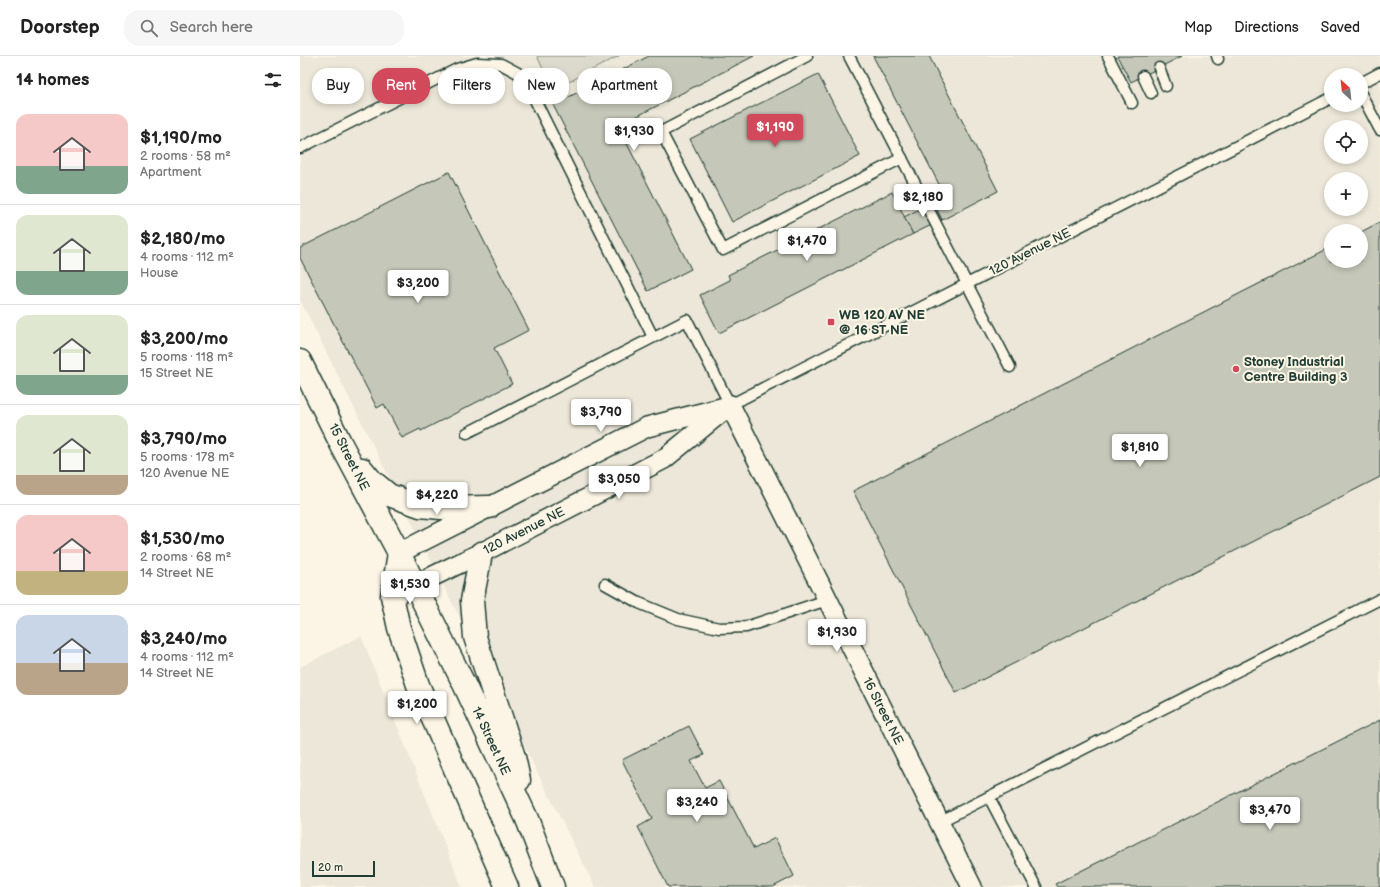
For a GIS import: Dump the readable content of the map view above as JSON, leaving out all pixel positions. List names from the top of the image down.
{
  "streets": {
    "street": [
      "120 Avenue NE",
      "15 Street NE",
      "16 Street NE",
      "14 Street NE"
    ]
  },
  "crossings": [
    ["120 Avenue NE", "15 Street NE"],
    ["120 Avenue NE", "16 Street NE"],
    ["120 Avenue NE", "14 Street NE"],
    ["15 Street NE", "14 Street NE"]
  ],
  "places": {
    "transit": ["WB 120 AV NE @ 16 ST NE"],
    "other": ["Stoney Industrial Centre Building 3"]
  },
  "scale_bar": "20 m",
  "north": "top left",
  "page": {
    "header": "Doorstep",
    "search": "Search here",
    "nav": ["Map", "Directions", "Saved"],
    "heading": "14 homes",
    "map_buttons": ["+", "−"],
    "chip": [
      "Buy",
      "Rent",
      "Filters",
      "New",
      "Apartment"
    ],
    "list": [
      {
        "name": "$1,190/mo",
        "note": "2 rooms · 58 m² · Apartment"
      },
      {
        "name": "$2,180/mo",
        "note": "4 rooms · 112 m² · House"
      },
      {
        "name": "$3,200/mo",
        "note": "5 rooms · 118 m² · 15 Street NE"
      },
      {
        "name": "$3,790/mo",
        "note": "5 rooms · 178 m² · 120 Avenue NE"
      },
      {
        "name": "$1,530/mo",
        "note": "2 rooms · 68 m² · 14 Street NE"
      },
      {
        "name": "$3,240/mo",
        "note": "4 rooms · 112 m² · 14 Street NE"
      }
    ],
    "price": [
      "$1,190",
      "$1,930",
      "$2,180",
      "$1,470",
      "$3,200",
      "$3,790",
      "$1,810",
      "$3,050",
      "$4,220",
      "$1,530",
      "$1,930",
      "$1,200",
      "$3,240",
      "$3,470"
    ],
    "scale": "20 m"
  }
}
